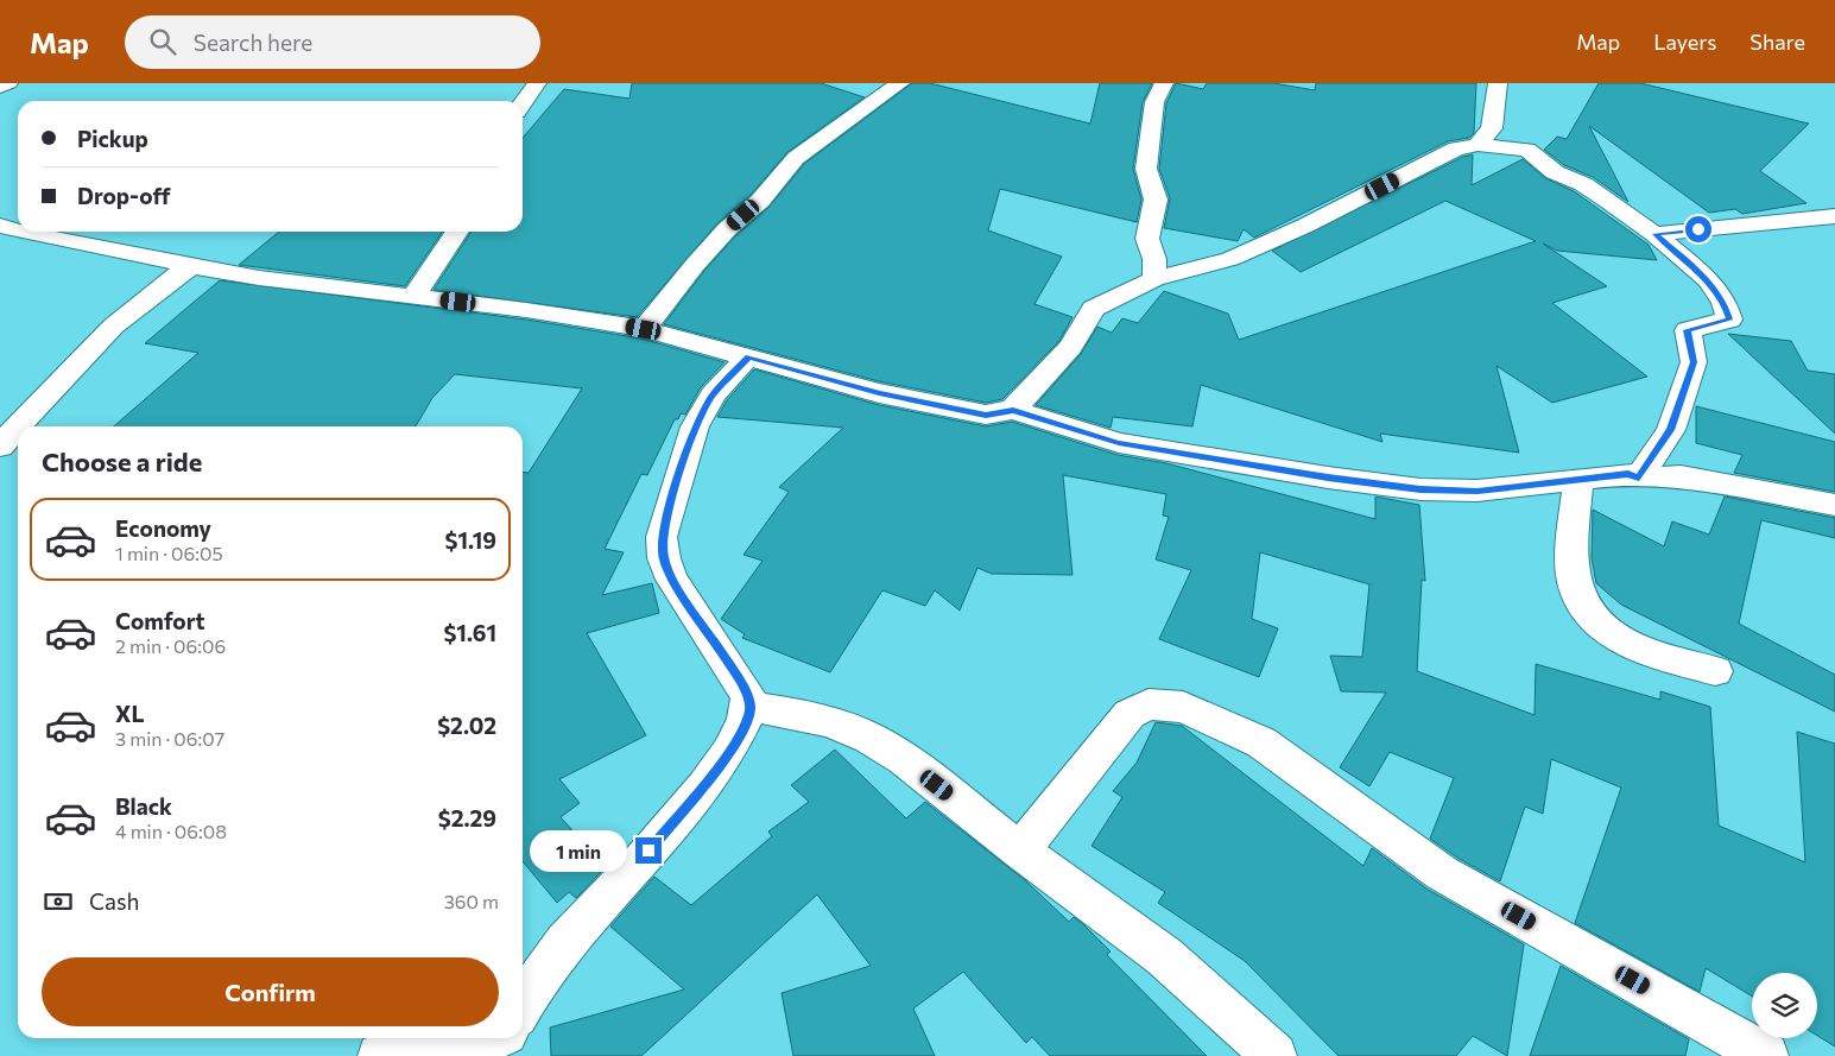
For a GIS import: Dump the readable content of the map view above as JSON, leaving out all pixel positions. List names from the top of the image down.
{
  "page": {
    "header": "Map",
    "search": "Search here",
    "nav": ["Map", "Layers", "Share"],
    "banner": ["Pickup", "Drop-off"],
    "heading": "Choose a ride",
    "list": [
      {
        "name": "Economy",
        "note": "1 min · 06:05",
        "value": "$1.19"
      },
      {
        "name": "Comfort",
        "note": "2 min · 06:06",
        "value": "$1.61"
      },
      {
        "name": "XL",
        "note": "3 min · 06:07",
        "value": "$2.02"
      },
      {
        "name": "Black",
        "note": "4 min · 06:08",
        "value": "$2.29"
      }
    ],
    "bubble": "1 min",
    "pay": ["Cash", "360 m"],
    "buttons": "Confirm"
  }
}
